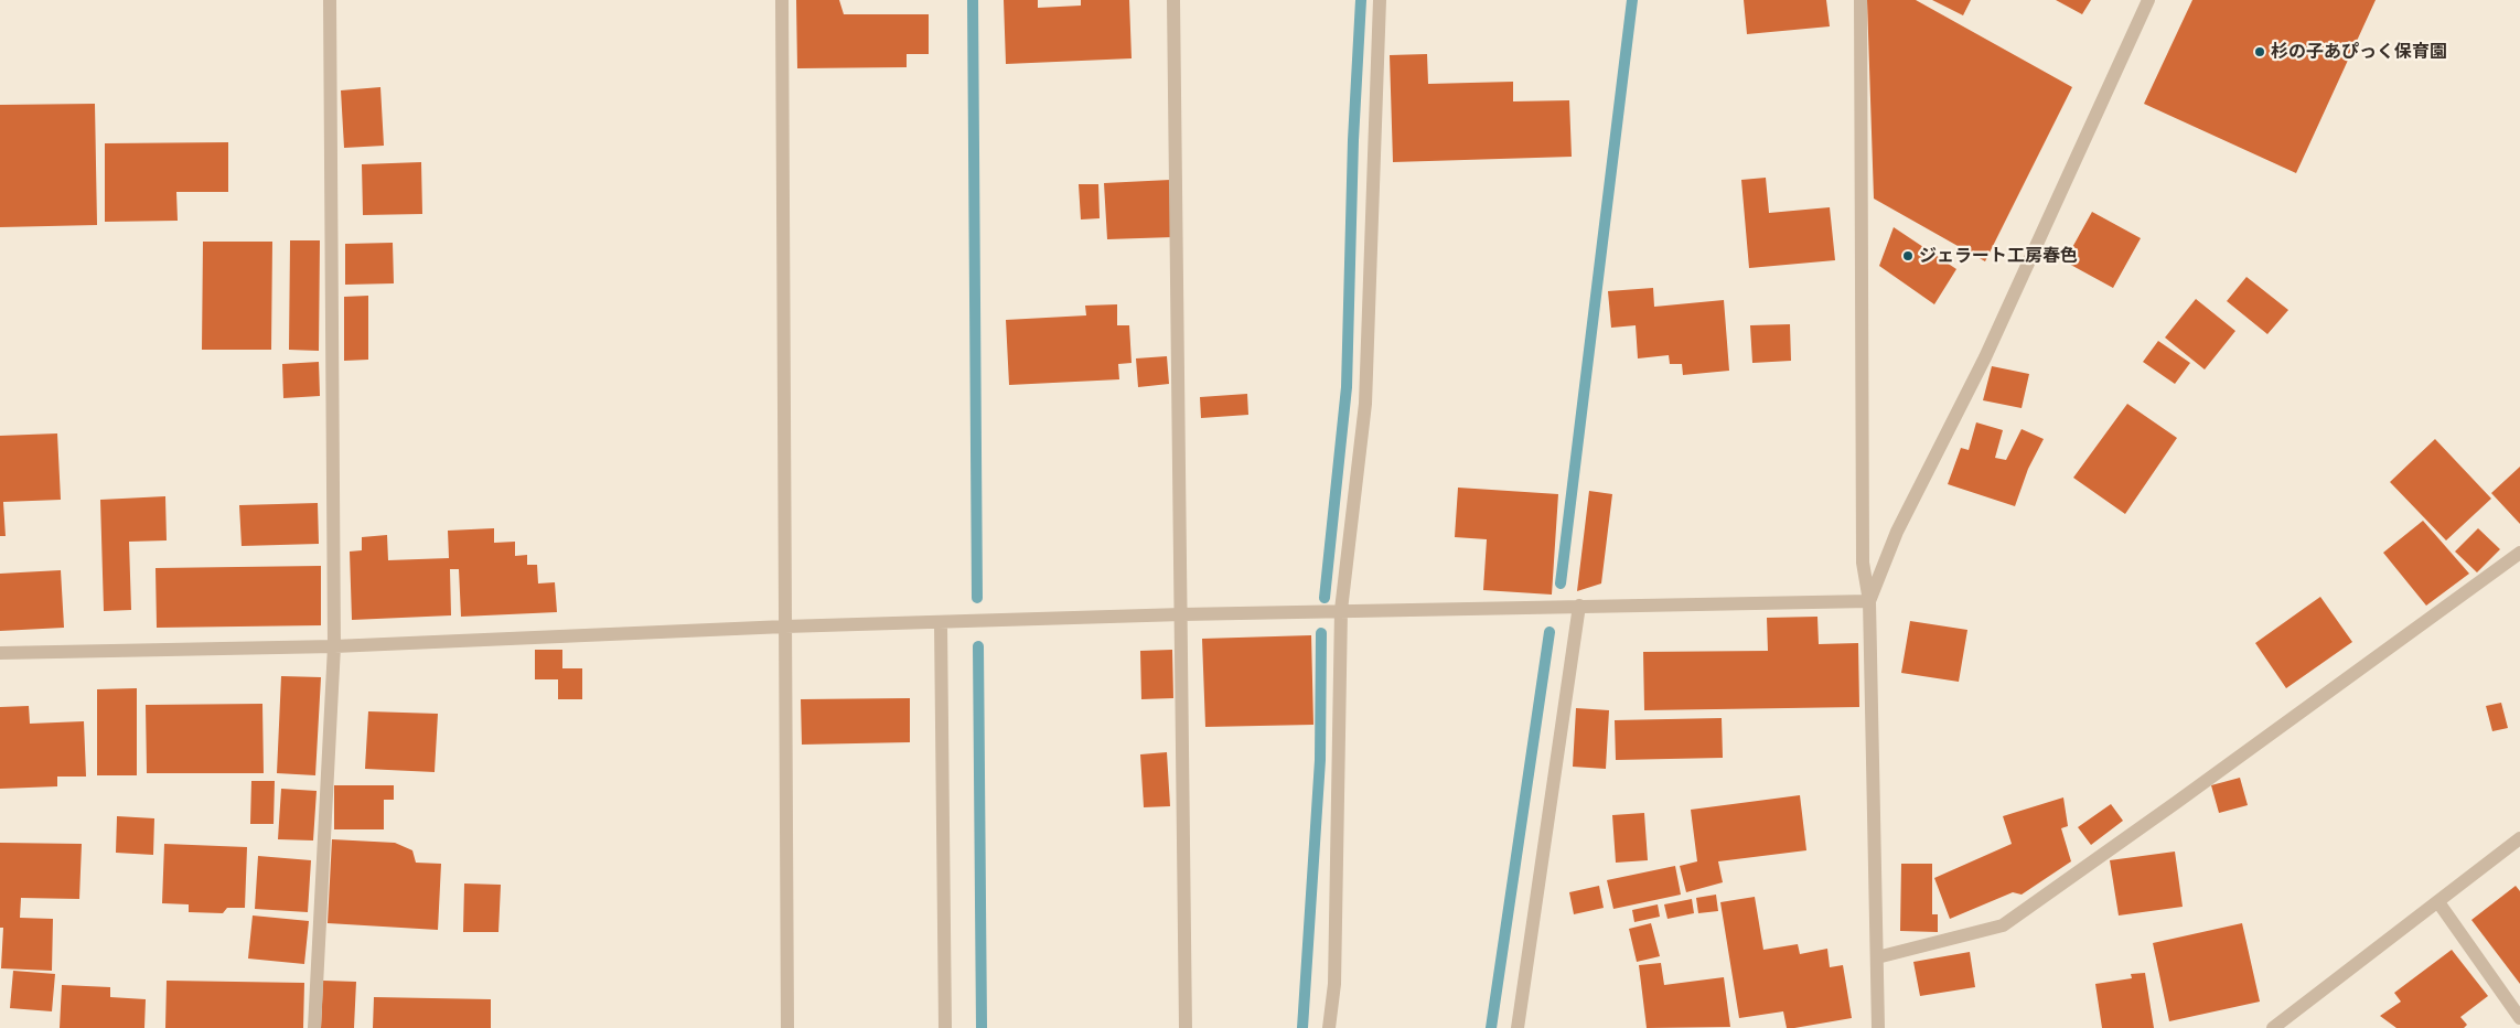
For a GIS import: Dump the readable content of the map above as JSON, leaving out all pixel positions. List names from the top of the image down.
{
  "places": ["杉の子あぴっく保育園", "ジェラート工房春色"]
}
